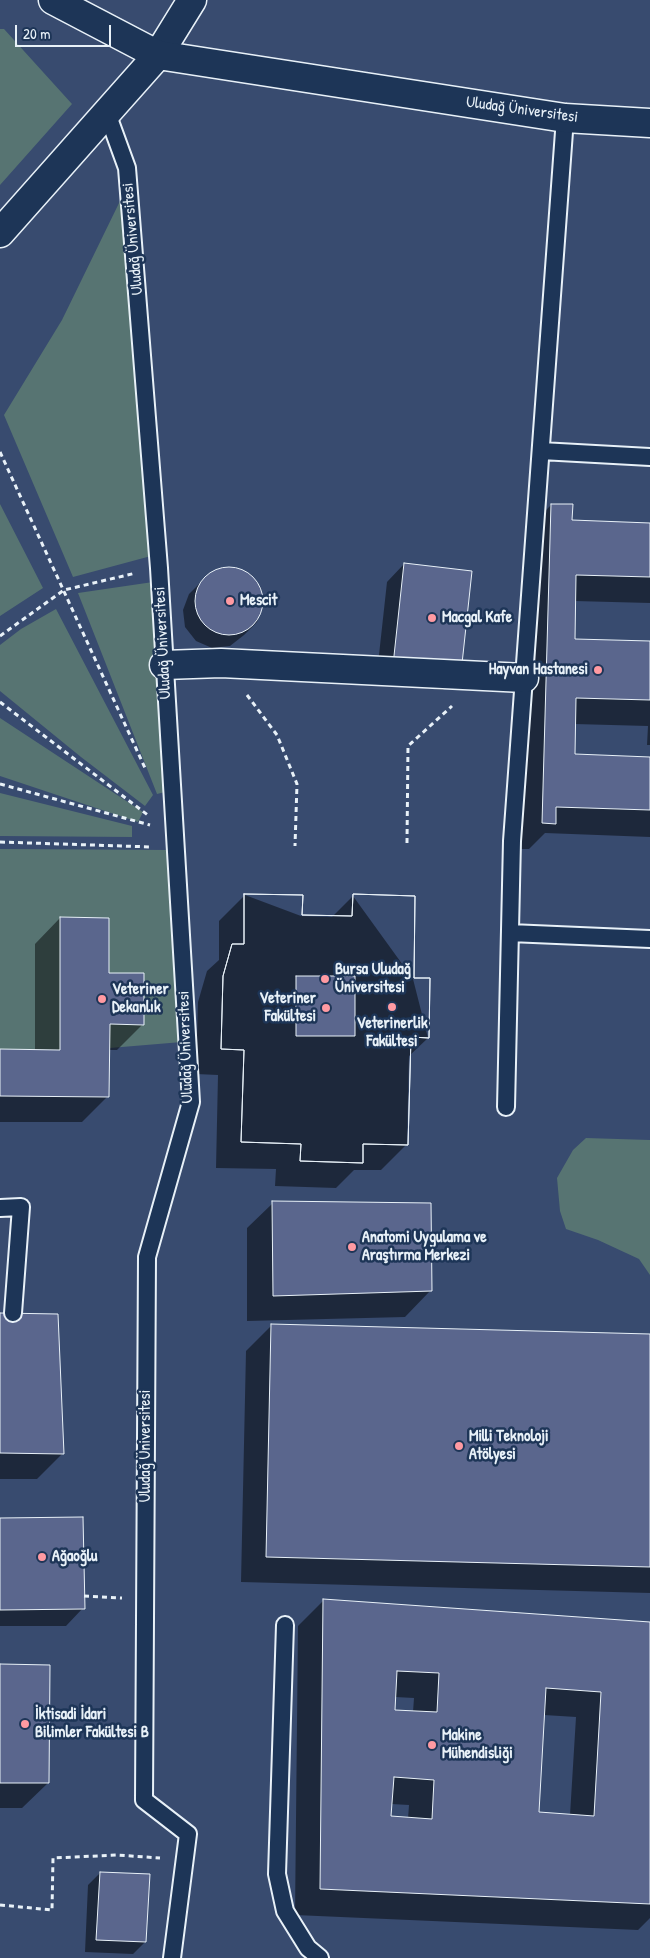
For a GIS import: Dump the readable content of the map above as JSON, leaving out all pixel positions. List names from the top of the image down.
{
  "streets": {
    "street": ["Uludağ Üniversitesi"]
  },
  "places": [
    "Mescit",
    "Macgal Kafe",
    "Hayvan Hastanesi",
    "Bursa Uludağ Üniversitesi",
    "Veteriner Dekanlık",
    "Veterinerlik Fakültesi",
    "Veteriner Fakültesi",
    "Anatomi Uygulama ve Araştırma Merkezi",
    "Milli Teknoloji Atölyesi",
    "Ağaoğlu",
    "İktisadi İdari Bilimler Fakültesi B",
    "Makine Mühendisliği"
  ],
  "scale_bar": "20 m"
}
